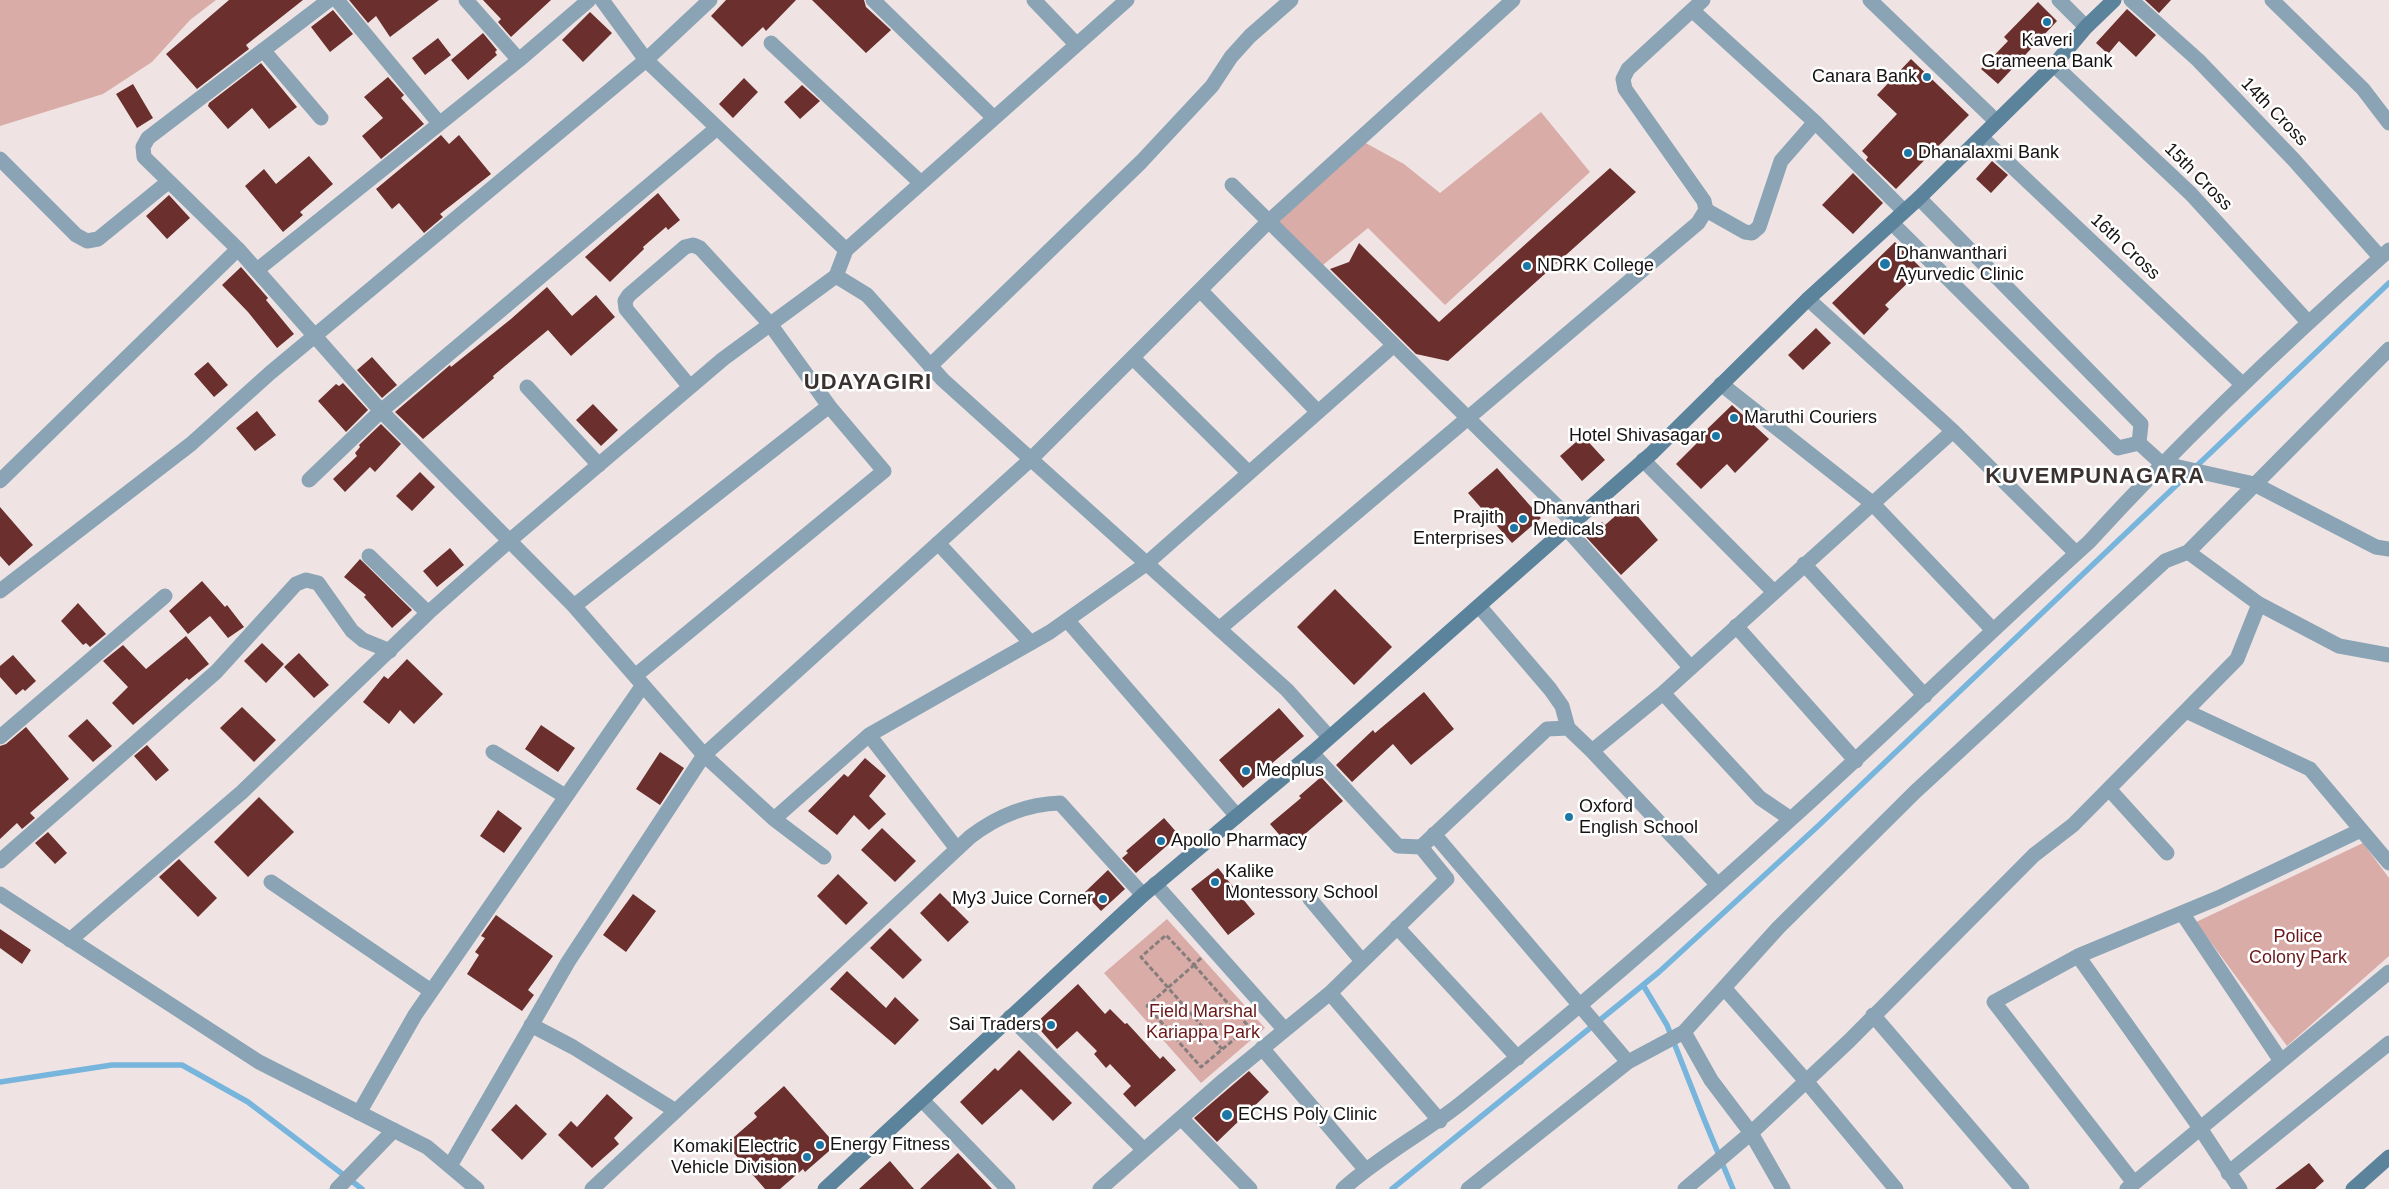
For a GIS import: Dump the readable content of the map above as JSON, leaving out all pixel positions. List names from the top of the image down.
{
  "streets": {
    "street": ["14th Cross", "15th Cross", "16th Cross"]
  },
  "districts": ["UDAYAGIRI", "KUVEMPUNAGARA"],
  "parks": ["Police Colony Park", "Field Marshal Kariappa Park"],
  "places": [
    "Kaveri Grameena Bank",
    "Canara Bank",
    "Dhanalaxmi Bank",
    "Dhanwanthari Ayurvedic Clinic",
    "NDRK College",
    "Maruthi Couriers",
    "Hotel Shivasagar",
    "Dhanvanthari Medicals",
    "Prajith Enterprises",
    "Medplus",
    "Oxford English School",
    "Apollo Pharmacy",
    "Kalike Montessory School",
    "My3 Juice Corner",
    "Sai Traders",
    "ECHS Poly Clinic",
    "Energy Fitness",
    "Komaki Electric Vehicle Division"
  ]
}
